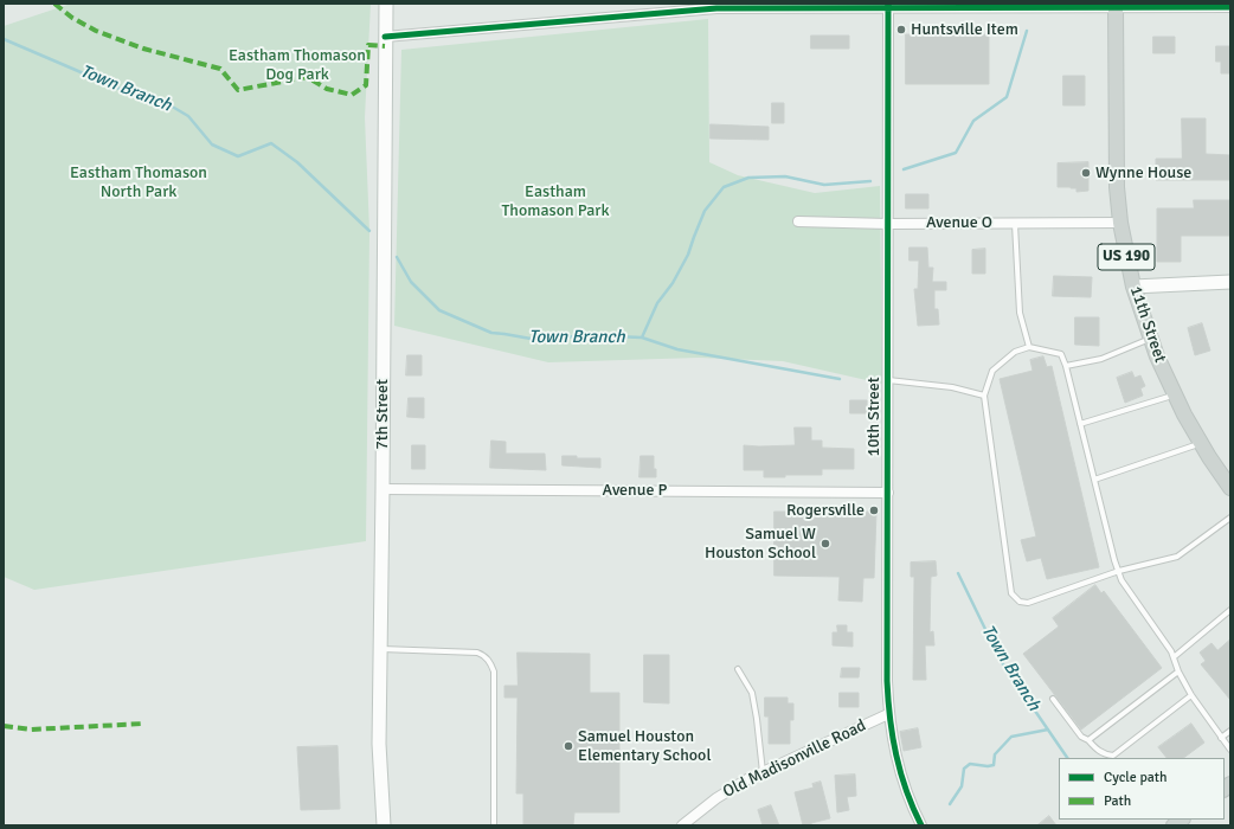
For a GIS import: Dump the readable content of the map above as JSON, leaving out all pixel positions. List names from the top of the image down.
{
  "streets": {
    "main road": ["US 190", "11th Street"],
    "street": [
      "Avenue O",
      "7th Street",
      "10th Street",
      "Avenue P",
      "Old Madisonville Road"
    ]
  },
  "crossings": [
    ["Avenue O", "11th Street"],
    ["Avenue O", "10th Street"],
    ["7th Street", "Avenue P"],
    ["10th Street", "Avenue P"],
    ["10th Street", "Old Madisonville Road"]
  ],
  "water": ["Town Branch"],
  "parks": ["Eastham Thomason Dog Park", "Eastham Thomason North Park", "Eastham Thomason Park"],
  "places": [
    "Huntsville Item",
    "Wynne House",
    "Rogersville",
    "Samuel W Houston School",
    "Samuel Houston Elementary School"
  ],
  "legend": ["Cycle path", "Path"]
}
